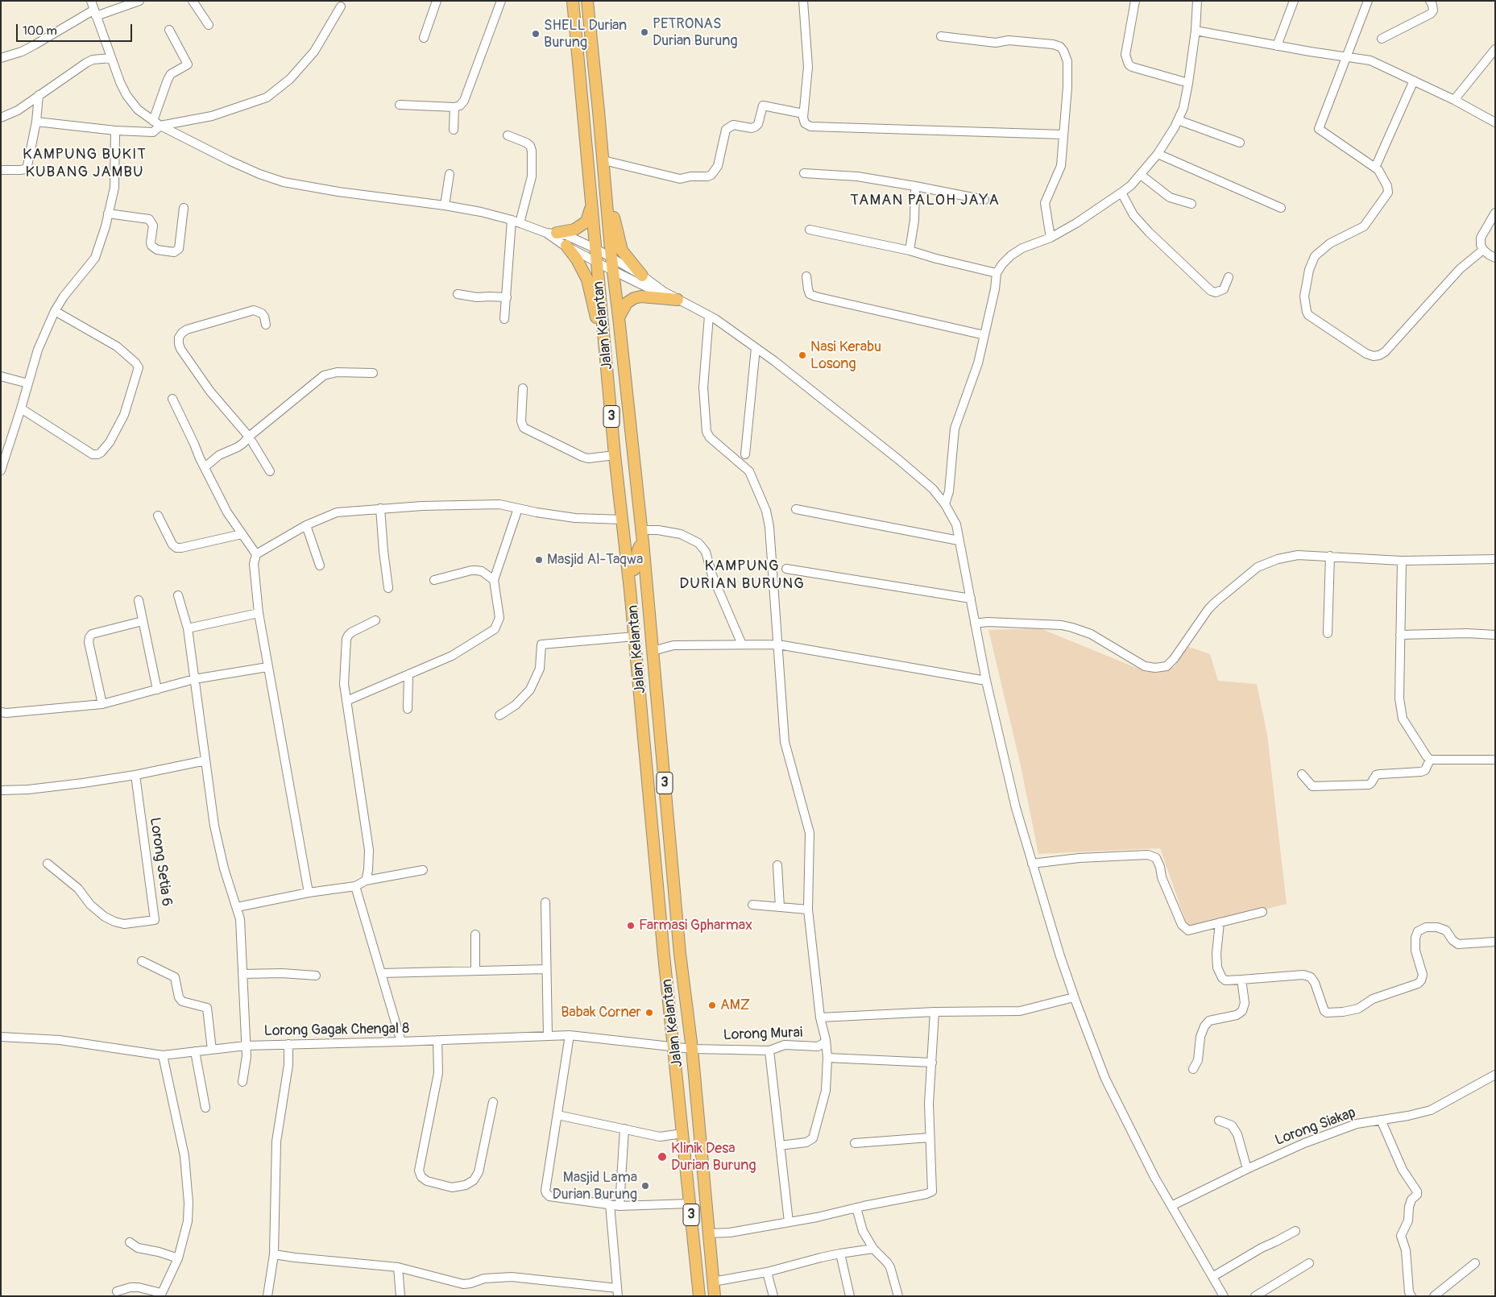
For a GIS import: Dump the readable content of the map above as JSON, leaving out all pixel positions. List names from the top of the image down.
{
  "streets": {
    "highway": ["Jalan Kelantan", "3"],
    "street": [
      "Lorong Setia 6",
      "Lorong Gagak Chengal 8",
      "Lorong Murai",
      "Lorong Siakap"
    ]
  },
  "crossings": [
    ["Jalan Kelantan", "Lorong Gagak Chengal 8"],
    ["Jalan Kelantan", "Lorong Murai"],
    ["Lorong Gagak Chengal 8", "Lorong Murai"]
  ],
  "districts": ["KAMPUNG BUKIT KUBANG JAMBU", "TAMAN PALOH JAYA", "KAMPUNG DURIAN BURUNG"],
  "places": [
    "PETRONAS Durian Burung",
    "SHELL Durian Burung",
    "Nasi Kerabu Losong",
    "Masjid Al-Taqwa",
    "Farmasi Gpharmax",
    "AMZ",
    "Babak Corner",
    "Klinik Desa Durian Burung",
    "Masjid Lama Durian Burung"
  ],
  "scale_bar": "100 m"
}
